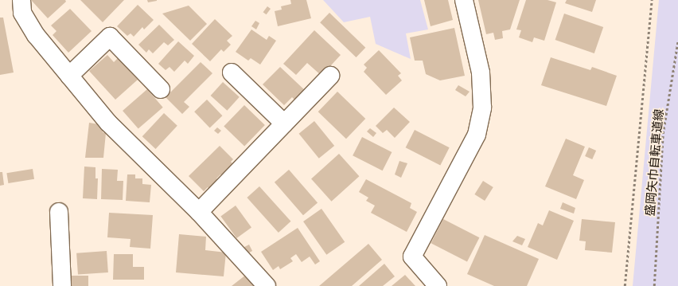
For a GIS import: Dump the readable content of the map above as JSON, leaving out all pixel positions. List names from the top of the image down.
{
  "streets": {
    "path": ["盛岡矢巾自転車道線"]
  }
}
